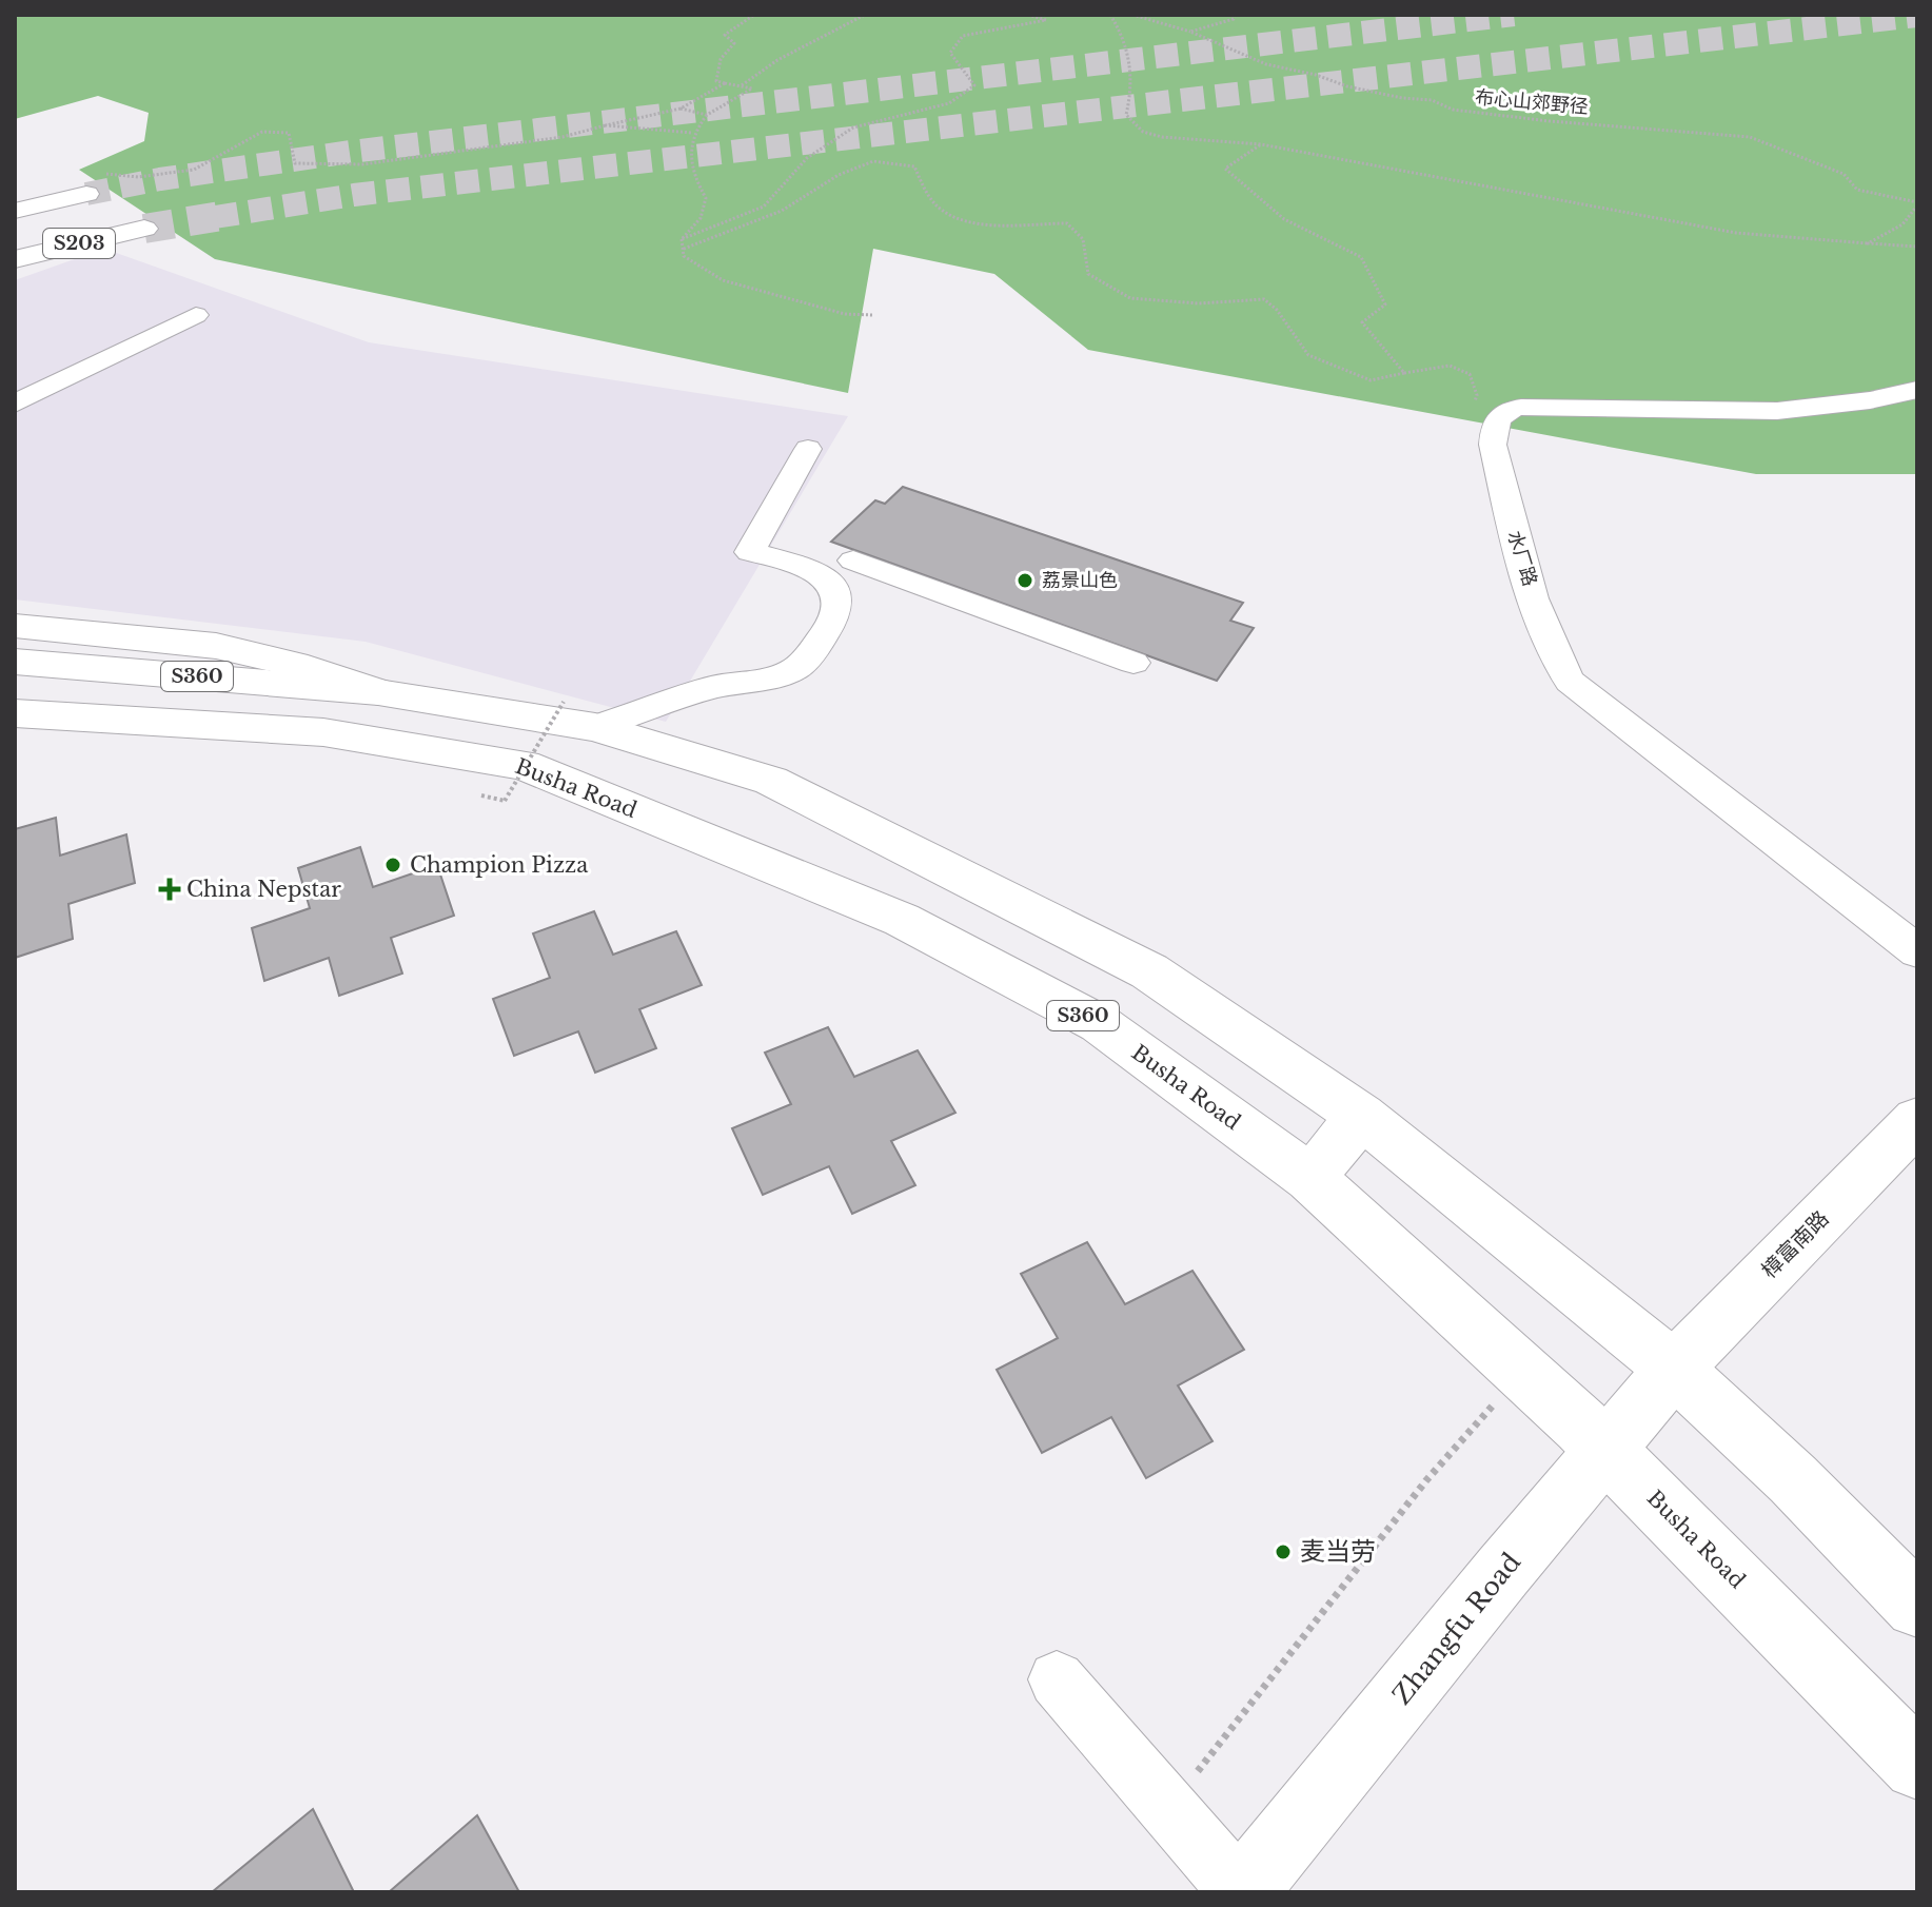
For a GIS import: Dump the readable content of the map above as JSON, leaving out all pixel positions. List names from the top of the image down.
{
  "streets": {
    "main road": [
      "S203",
      "S360",
      "Busha Road",
      "樟富南路",
      "Zhangfu Road"
    ],
    "street": ["水厂路"],
    "path": ["布心山郊野径"]
  },
  "crossings": [
    ["S360", "樟富南路"],
    ["S360", "Zhangfu Road"],
    ["Busha Road", "Zhangfu Road"],
    ["樟富南路", "Zhangfu Road"]
  ],
  "places": {
    "other": ["荔景山色", "Champion Pizza", "麦当劳"],
    "health": ["China Nepstar"]
  }
}
